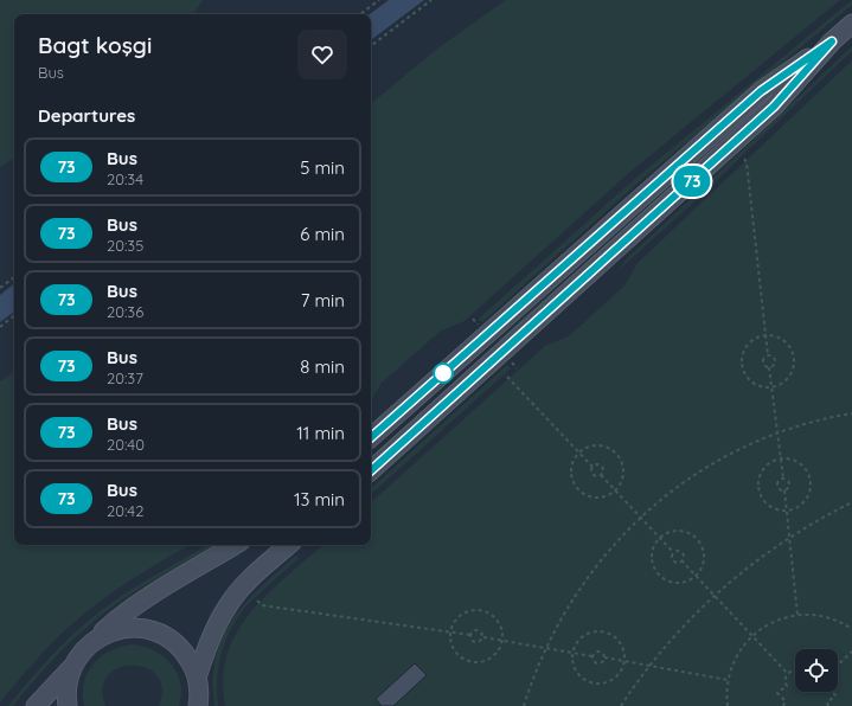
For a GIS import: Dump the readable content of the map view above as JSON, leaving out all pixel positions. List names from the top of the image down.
{
  "lines": ["bus line 73"],
  "page": {
    "on_map": "73",
    "heading": [
      ["Bagt koşgi", "Bus"],
      "Departures"
    ],
    "list": [
      {
        "mark": "73",
        "name": "Bus",
        "note": "20:34",
        "value": "5 min"
      },
      {
        "mark": "73",
        "name": "Bus",
        "note": "20:35",
        "value": "6 min"
      },
      {
        "mark": "73",
        "name": "Bus",
        "note": "20:36",
        "value": "7 min"
      },
      {
        "mark": "73",
        "name": "Bus",
        "note": "20:37",
        "value": "8 min"
      },
      {
        "mark": "73",
        "name": "Bus",
        "note": "20:40",
        "value": "11 min"
      },
      {
        "mark": "73",
        "name": "Bus",
        "note": "20:42",
        "value": "13 min"
      }
    ]
  }
}
